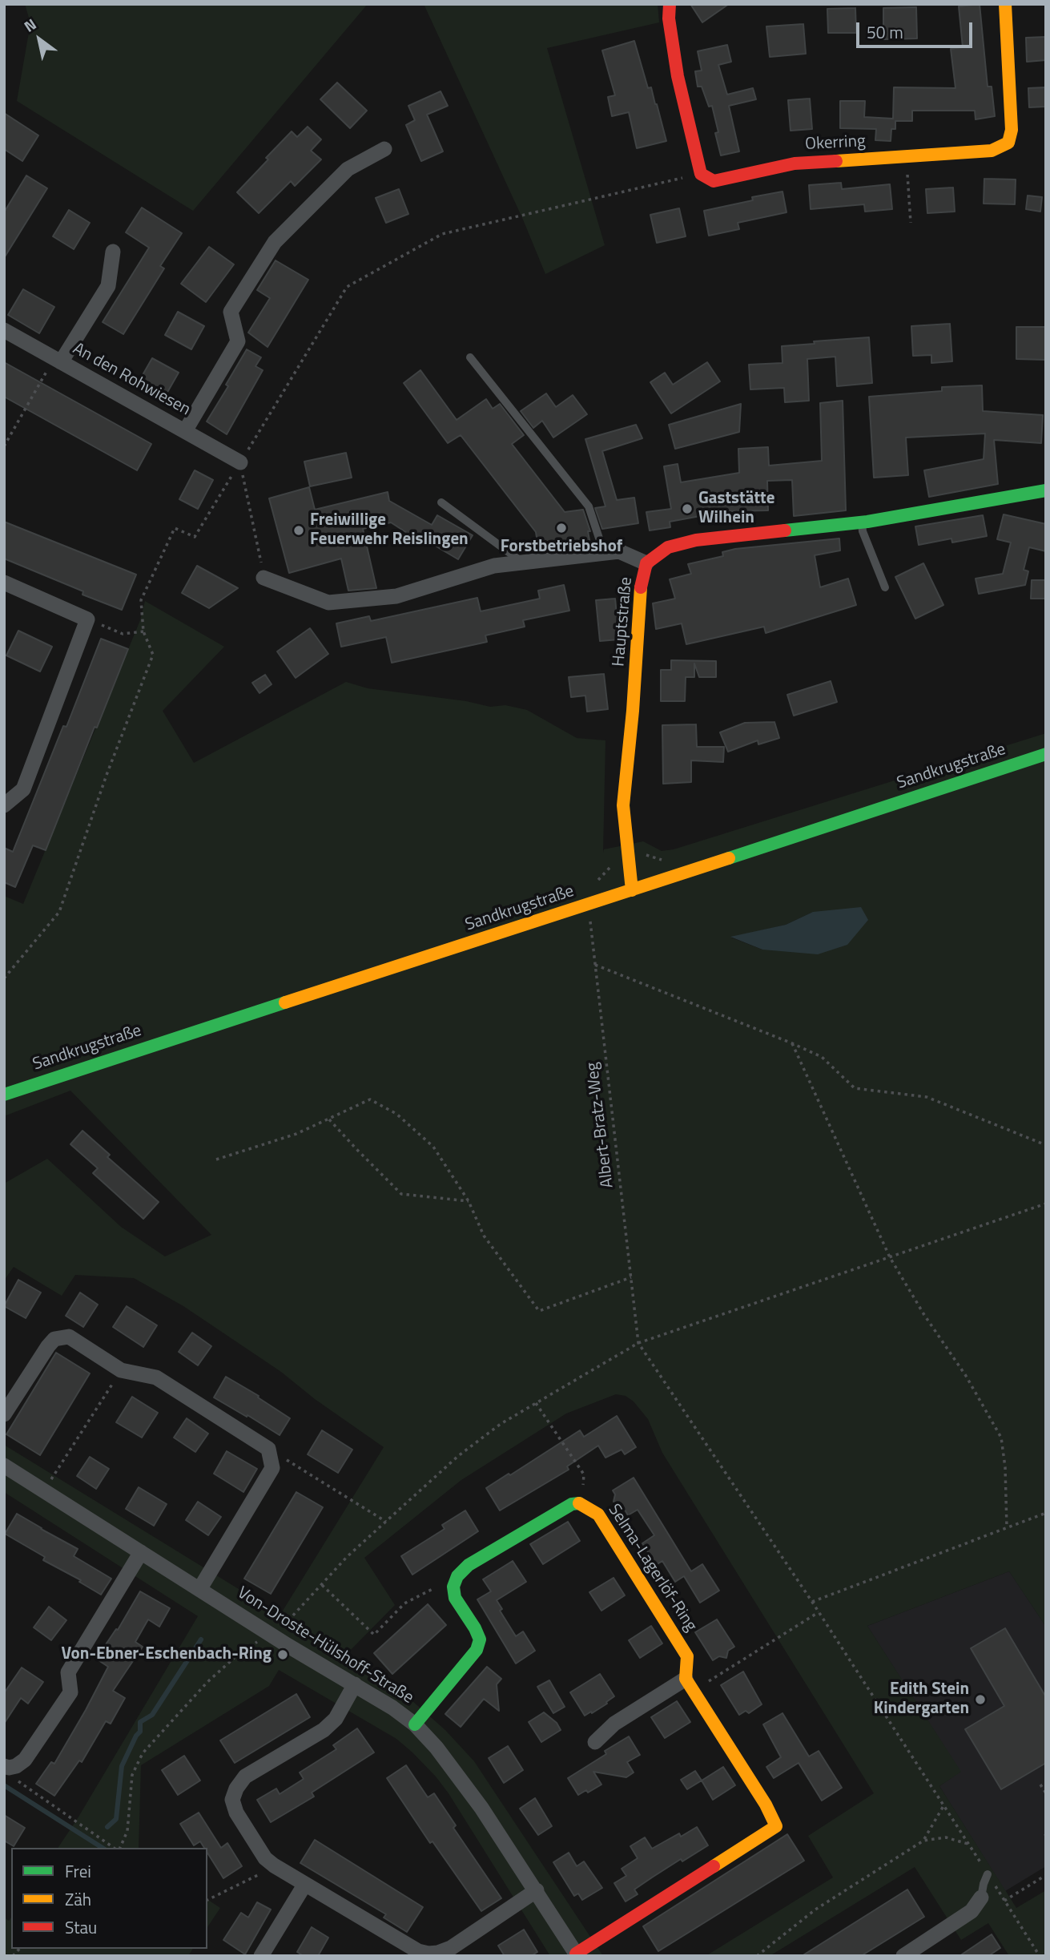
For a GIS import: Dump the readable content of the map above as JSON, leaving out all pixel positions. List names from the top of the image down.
{
  "streets": {
    "street": [
      "Okerring",
      "An den Rohwiesen",
      "Hauptstraße",
      "Sandkrugstraße",
      "Selma-Lagerlöf-Ring",
      "Von-Droste-Hülshoff-Straße"
    ],
    "path": ["Albert-Bratz-Weg"]
  },
  "crossings": [
    ["Hauptstraße", "Sandkrugstraße"],
    ["Sandkrugstraße", "Albert-Bratz-Weg"],
    ["Selma-Lagerlöf-Ring", "Von-Droste-Hülshoff-Straße"]
  ],
  "places": [
    "Gaststätte Wilhein",
    "Forstbetriebshof",
    "Freiwillige Feuerwehr Reislingen",
    "Von-Ebner-Eschenbach-Ring",
    "Edith Stein Kindergarten"
  ],
  "legend": ["Frei", "Zäh", "Stau"],
  "scale_bar": "50 m",
  "north": "top left"
}
